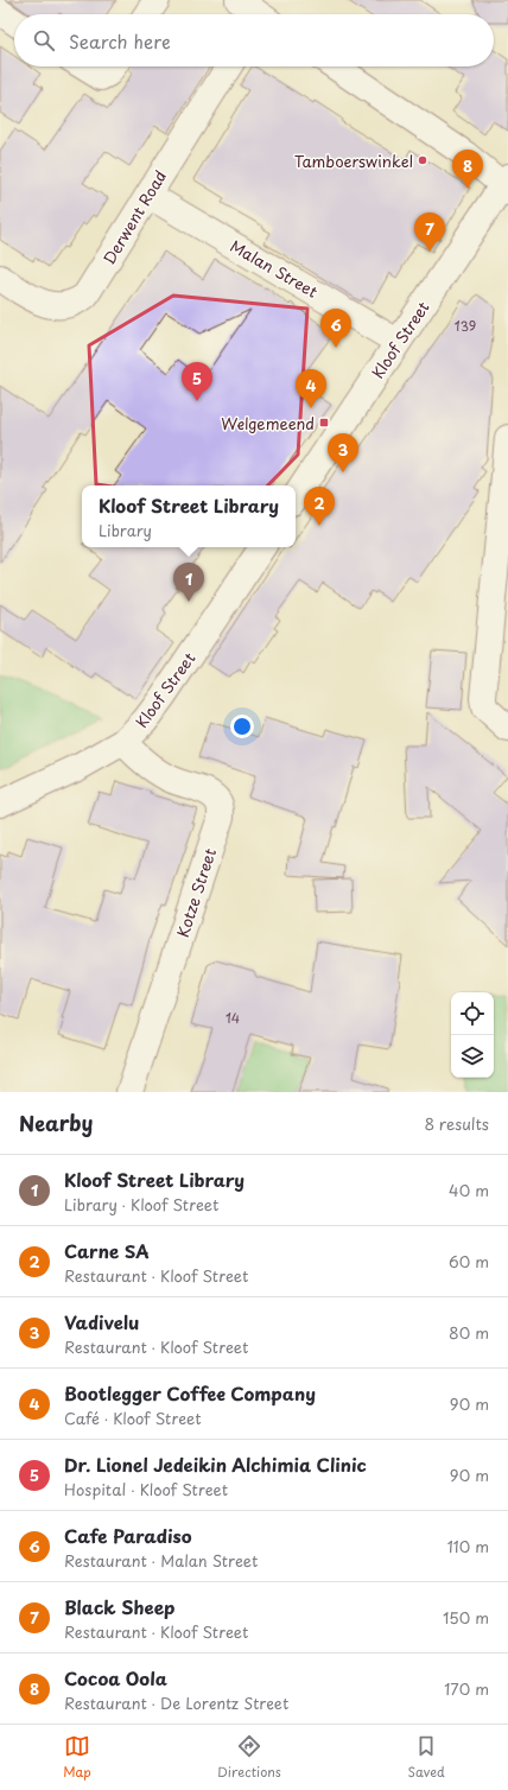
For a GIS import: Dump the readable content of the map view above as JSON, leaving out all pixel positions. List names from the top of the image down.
{
  "streets": {
    "street": [
      "Derwent Road",
      "Malan Street",
      "Kloof Street",
      "Kotze Street"
    ]
  },
  "crossings": [
    ["Derwent Road", "Malan Street"],
    ["Malan Street", "Kloof Street"],
    ["Kloof Street", "Kotze Street"]
  ],
  "places": {
    "other": ["Tamboerswinkel"],
    "transit": ["Welgemeend"]
  },
  "house_numbers": ["139", "14"],
  "page": {
    "search": "Search here",
    "pins": [
      "8",
      "7",
      "6",
      "5",
      "4",
      "3",
      "2",
      "1"
    ],
    "popup": ["Kloof Street Library", "Library"],
    "heading": ["Nearby", "8 results"],
    "list": [
      {
        "mark": "1",
        "name": "Kloof Street Library",
        "note": "Library · Kloof Street",
        "value": "40 m"
      },
      {
        "mark": "2",
        "name": "Carne SA",
        "note": "Restaurant · Kloof Street",
        "value": "60 m"
      },
      {
        "mark": "3",
        "name": "Vadivelu",
        "note": "Restaurant · Kloof Street",
        "value": "80 m"
      },
      {
        "mark": "4",
        "name": "Bootlegger Coffee Company",
        "note": "Café · Kloof Street",
        "value": "90 m"
      },
      {
        "mark": "5",
        "name": "Dr. Lionel Jedeikin Alchimia Clinic",
        "note": "Hospital · Kloof Street",
        "value": "90 m"
      },
      {
        "mark": "6",
        "name": "Cafe Paradiso",
        "note": "Restaurant · Malan Street",
        "value": "110 m"
      },
      {
        "mark": "7",
        "name": "Black Sheep",
        "note": "Restaurant · Kloof Street",
        "value": "150 m"
      },
      {
        "mark": "8",
        "name": "Cocoa Oola",
        "note": "Restaurant · De Lorentz Street",
        "value": "170 m"
      }
    ],
    "nav": ["Map", "Directions", "Saved"]
  }
}
